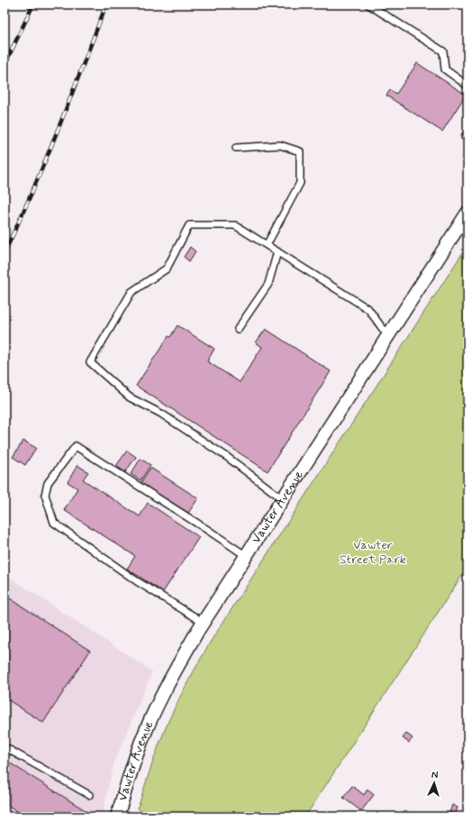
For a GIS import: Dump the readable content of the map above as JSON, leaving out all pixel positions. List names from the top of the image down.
{
  "streets": {
    "street": ["Vawter Avenue"]
  },
  "parks": ["Vawter Street Park"],
  "north": "top"
}
